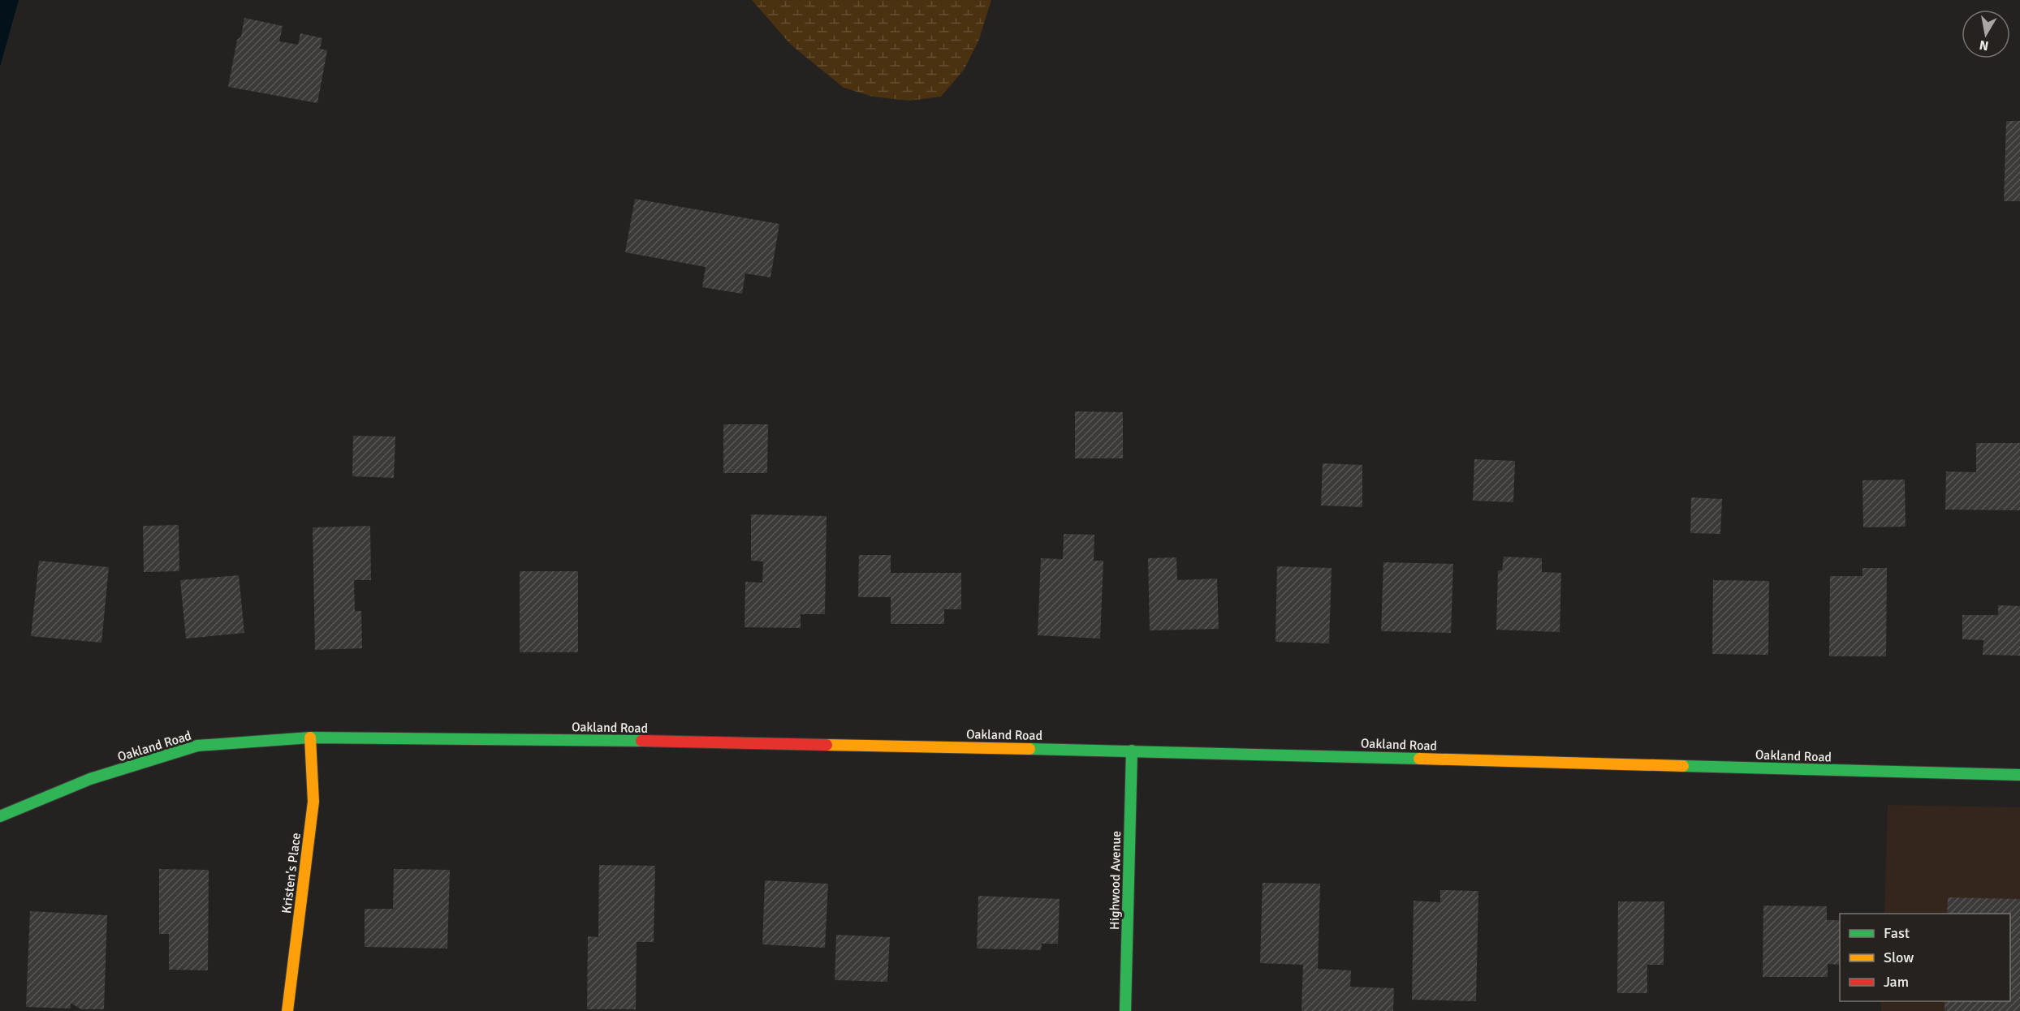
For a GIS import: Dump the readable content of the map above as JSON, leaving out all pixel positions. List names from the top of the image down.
{
  "streets": {
    "main road": ["Oakland Road", "Kristen's Place", "Highwood Avenue"]
  },
  "crossings": [
    ["Oakland Road", "Kristen's Place"],
    ["Oakland Road", "Highwood Avenue"]
  ],
  "legend": ["Fast", "Slow", "Jam"],
  "north": "bottom"
}
